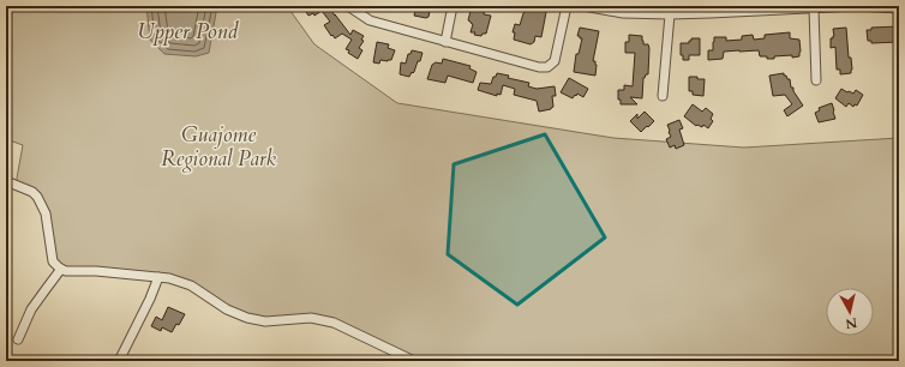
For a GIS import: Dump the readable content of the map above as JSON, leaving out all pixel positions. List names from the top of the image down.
{
  "water": ["Upper Pond"],
  "parks": ["Guajome Regional Park"],
  "north": "bottom"
}
